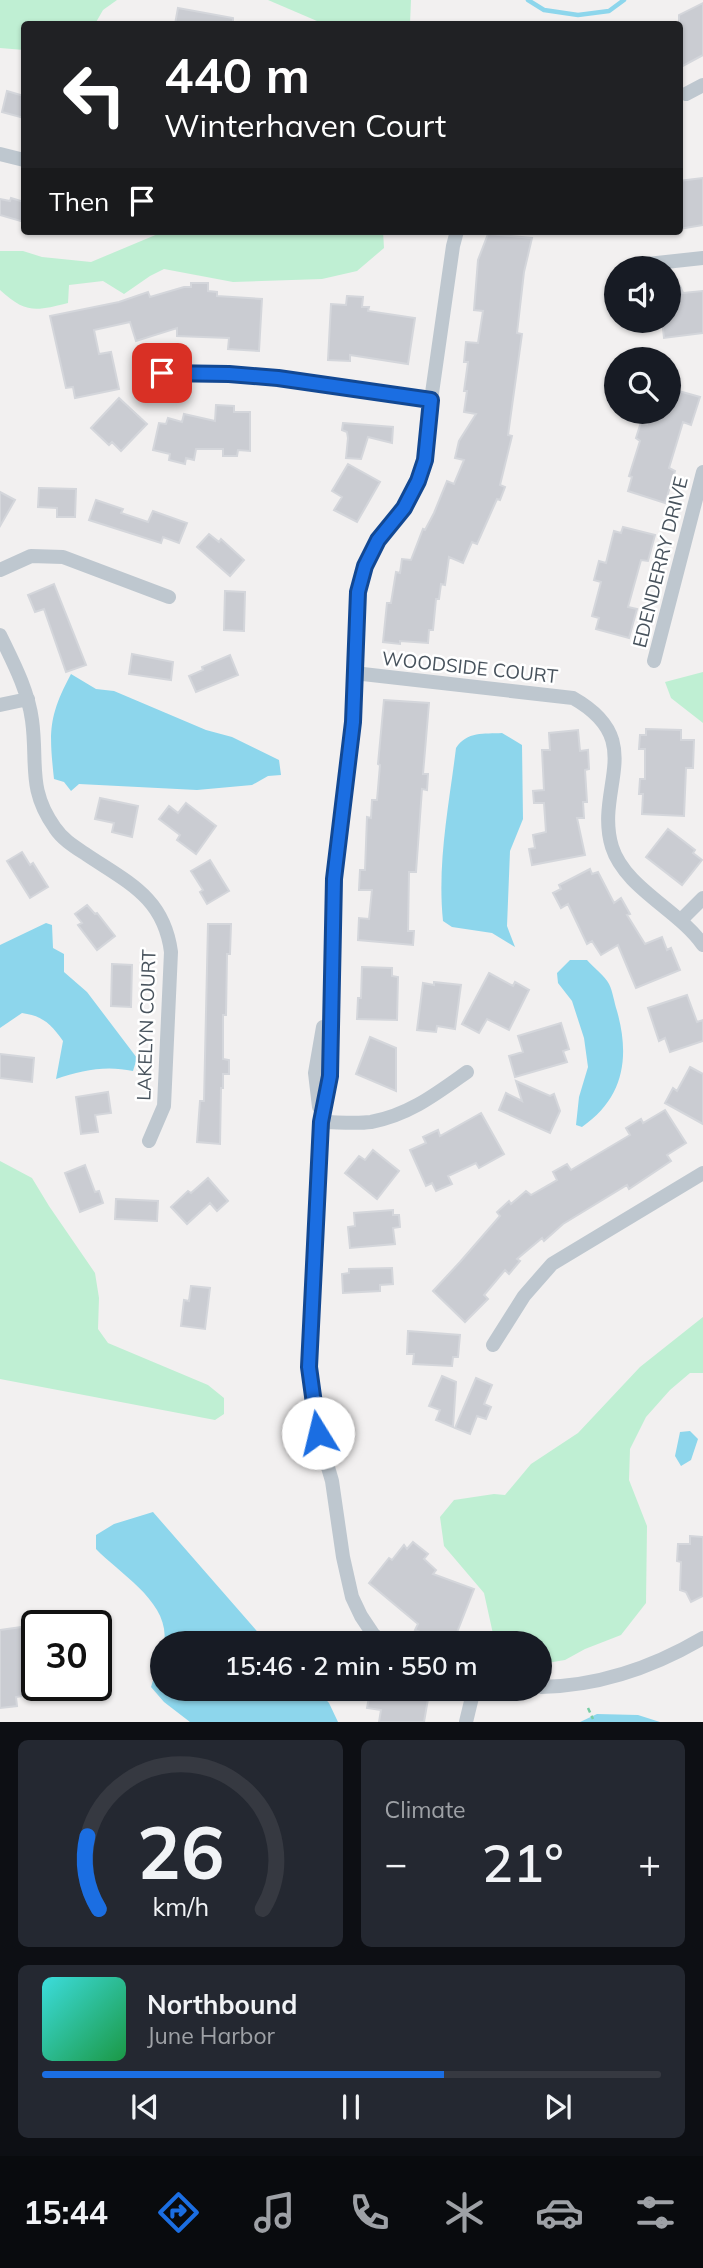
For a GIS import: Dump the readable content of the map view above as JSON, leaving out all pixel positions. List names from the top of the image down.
{
  "streets": {
    "street": ["EDENDERRY DRIVE", "WOODSIDE COURT", "LAKELYN COURT"]
  },
  "page": {
    "turn": ["440 m", "Winterhaven Court"],
    "then": "Then",
    "limit": "30",
    "trip": "15:46 · 2 min · 550 m",
    "tile": "Climate",
    "heat": ["−", "21°", "+"],
    "song": ["Northbound", "June Harbor"],
    "tabs": "15:44",
    "gauge": ["26", "km/h"]
  }
}
